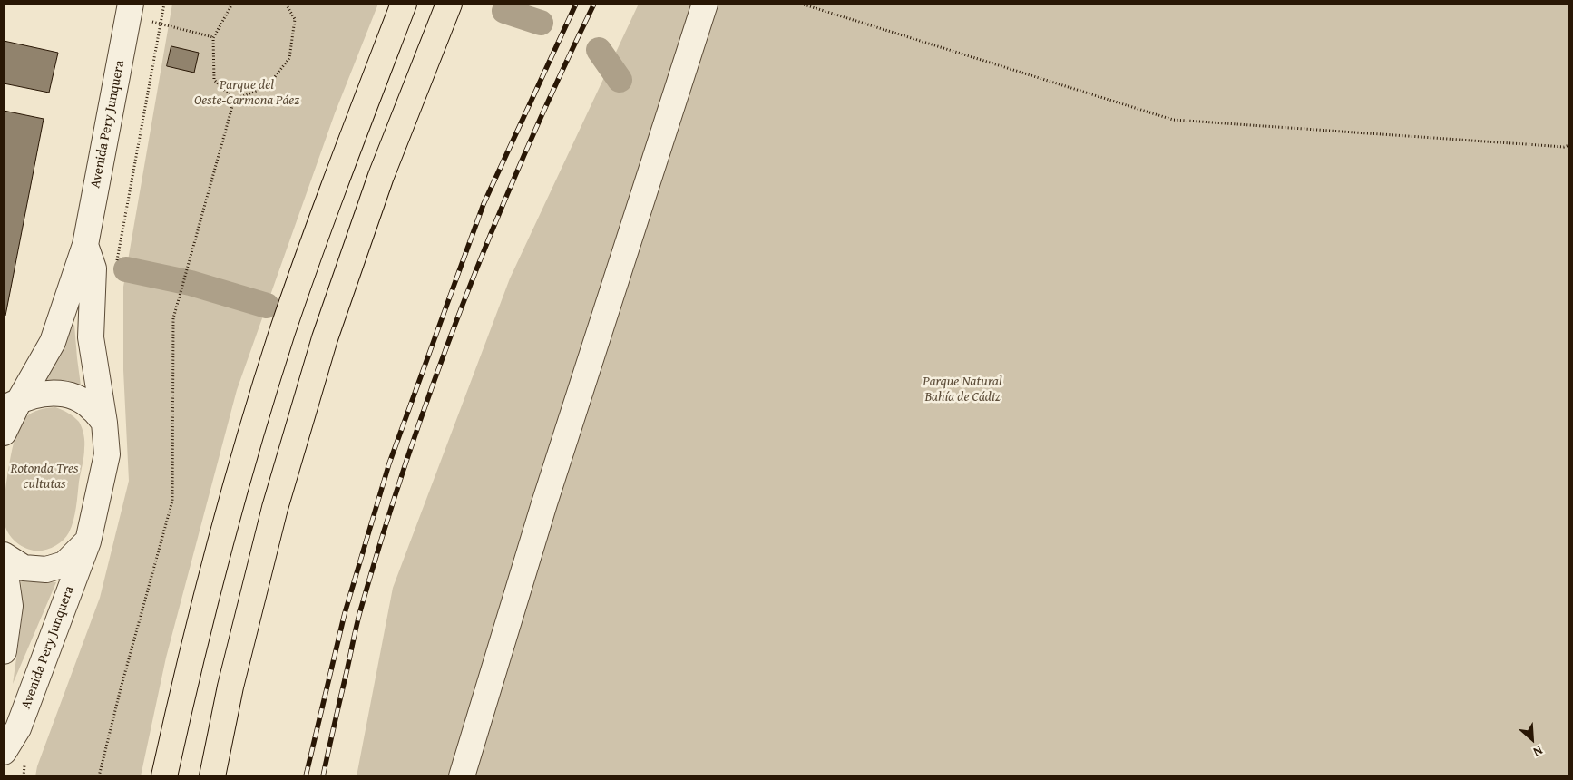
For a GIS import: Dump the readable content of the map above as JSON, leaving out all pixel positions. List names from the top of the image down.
{
  "streets": {
    "street": ["Avenida Pery Junquera"]
  },
  "parks": ["Parque del Oeste-Carmona Páez", "Parque Natural Bahía de Cádiz", "Rotonda Tres cultutas"],
  "north": "bottom right"
}
